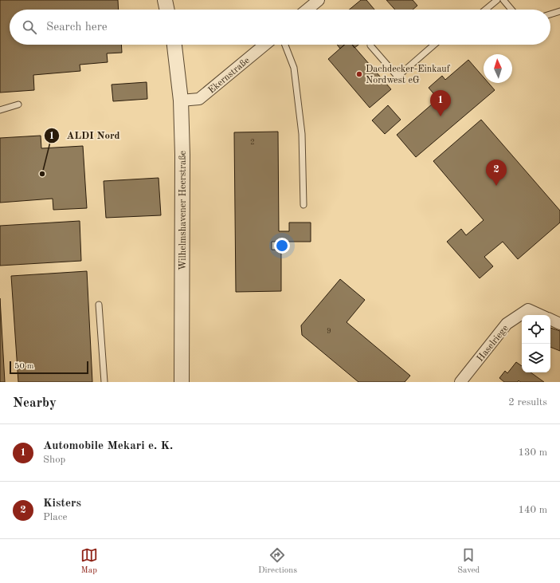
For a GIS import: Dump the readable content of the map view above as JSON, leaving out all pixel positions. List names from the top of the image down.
{
  "streets": {
    "street": ["Ekernstraße", "Wilhelmshavener Heerstraße", "Haselriege"]
  },
  "crossings": [
    ["Ekernstraße", "Wilhelmshavener Heerstraße"]
  ],
  "places": ["Dachdecker-Einkauf Nordwest eG", "ALDI Nord"],
  "house_numbers": ["2", "9"],
  "scale_bar": "50 m",
  "north": "top",
  "page": {
    "search": "Search here",
    "pins": ["1", "2"],
    "scale": "50 m",
    "heading": ["Nearby", "2 results"],
    "list": [
      {
        "mark": "1",
        "name": "Automobile Mekari e. K.",
        "note": "Shop",
        "value": "130 m"
      },
      {
        "mark": "2",
        "name": "Kisters",
        "note": "Place",
        "value": "140 m"
      }
    ],
    "nav": ["Map", "Directions", "Saved"]
  }
}
